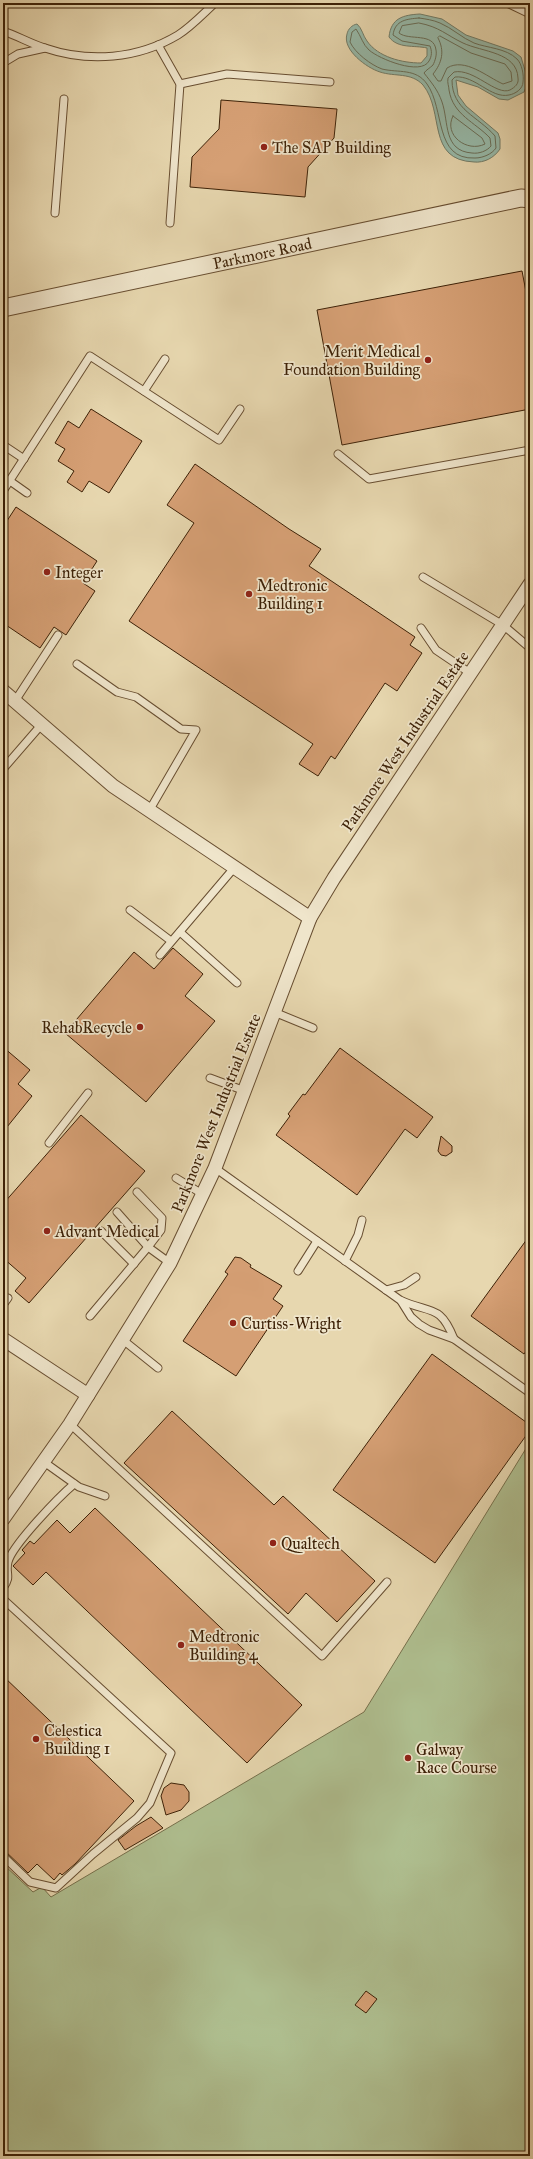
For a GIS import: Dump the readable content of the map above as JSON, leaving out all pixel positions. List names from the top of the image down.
{
  "streets": {
    "street": ["Parkmore Road", "Parkmore West Industrial Estate"]
  },
  "places": [
    "The SAP Building",
    "Merit Medical Foundation Building",
    "Integer",
    "Medtronic Building 1",
    "RehabRecycle",
    "Advant Medical",
    "Curtiss-Wright",
    "Qualtech",
    "Medtronic Building 4",
    "Celestica Building 1",
    "Galway Race Course"
  ]
}
